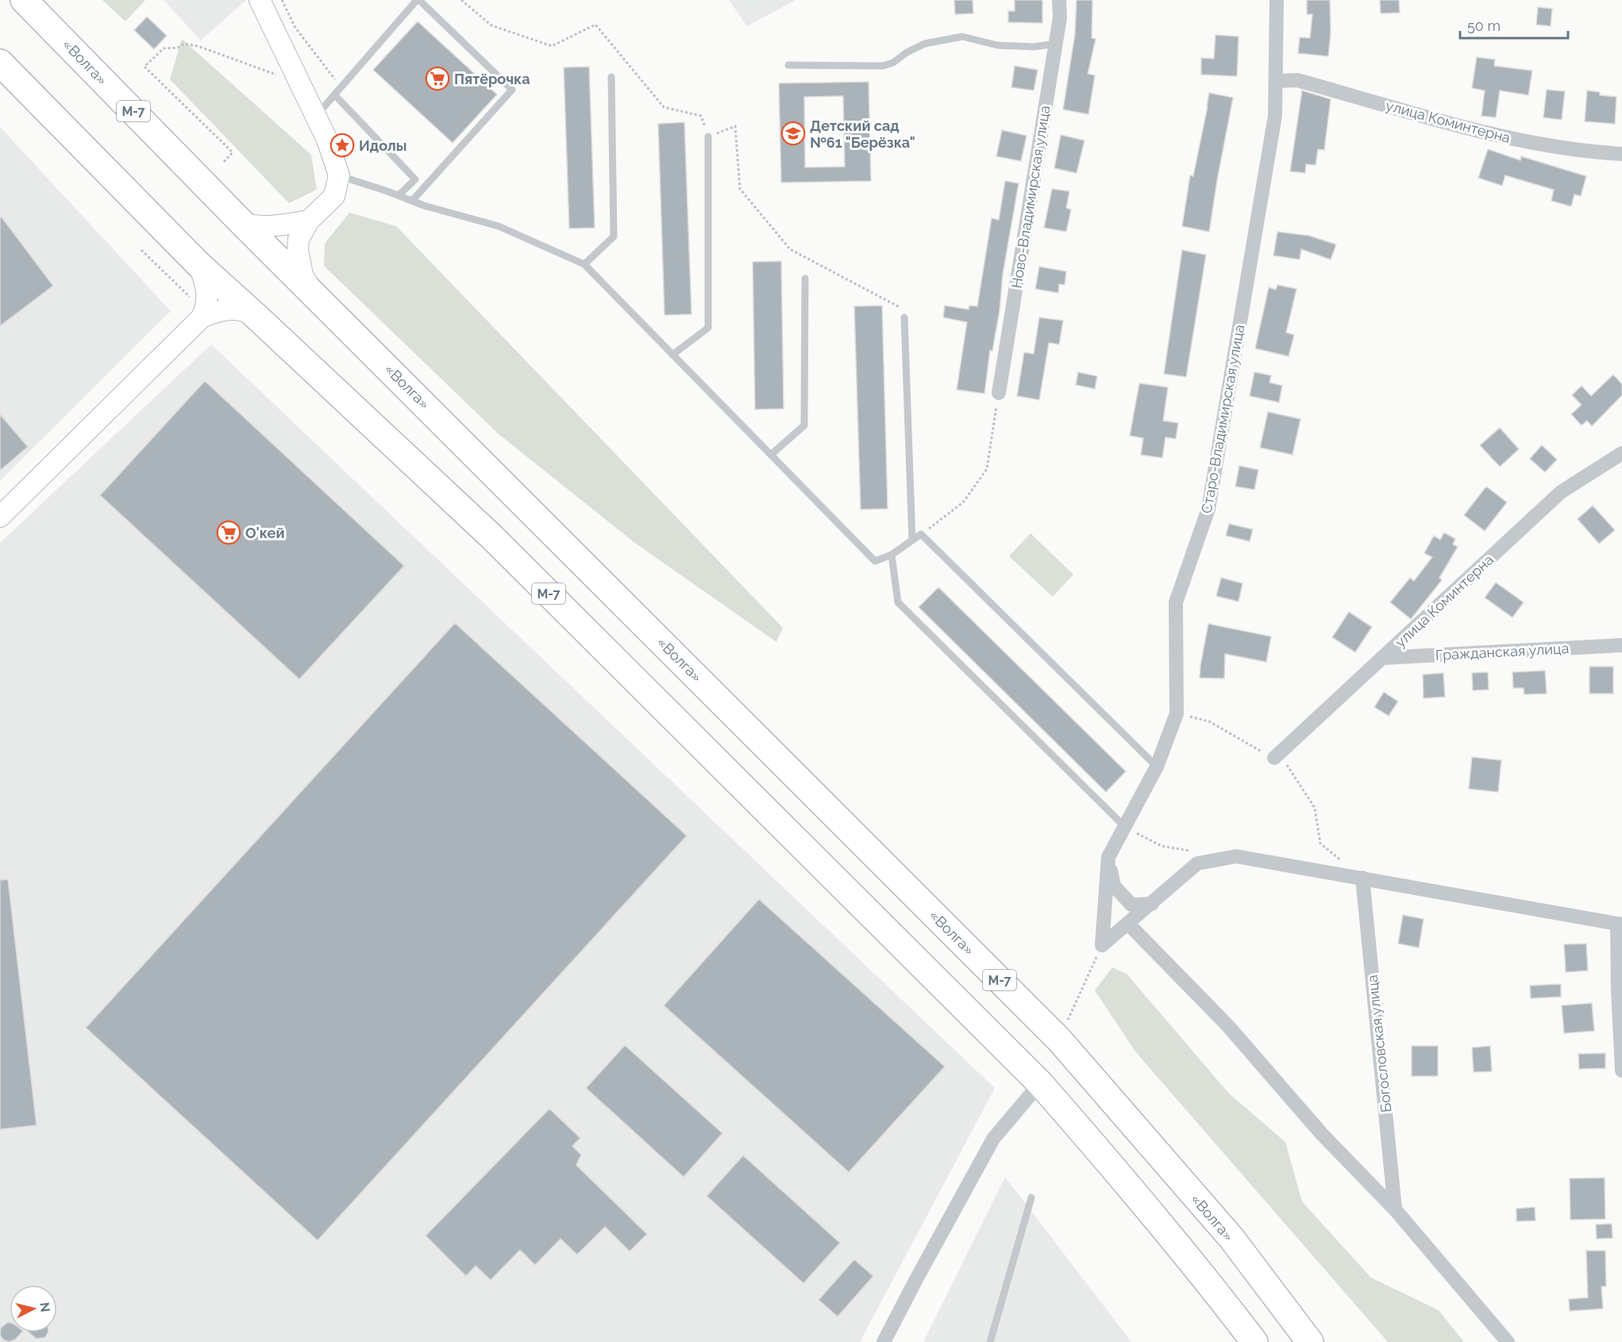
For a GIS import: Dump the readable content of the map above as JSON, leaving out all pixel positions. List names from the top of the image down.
{
  "streets": {
    "highway": ["«Волга»", "М-7"],
    "street": [
      "улица Коминтерна",
      "Ново-Владимирская улица",
      "Старо-Владимирская улица",
      "Гражданская улица",
      "Богословская улица"
    ]
  },
  "crossings": [
    ["улица Коминтерна", "Старо-Владимирская улица"],
    ["улица Коминтерна", "Гражданская улица"]
  ],
  "places": {
    "supermarket": ["Пятёрочка", "О'кей"],
    "school or university": ["Детский сад №61 \"Берёзка\""],
    "place": ["Идолы"]
  },
  "scale_bar": "50 m",
  "north": "right"
}
